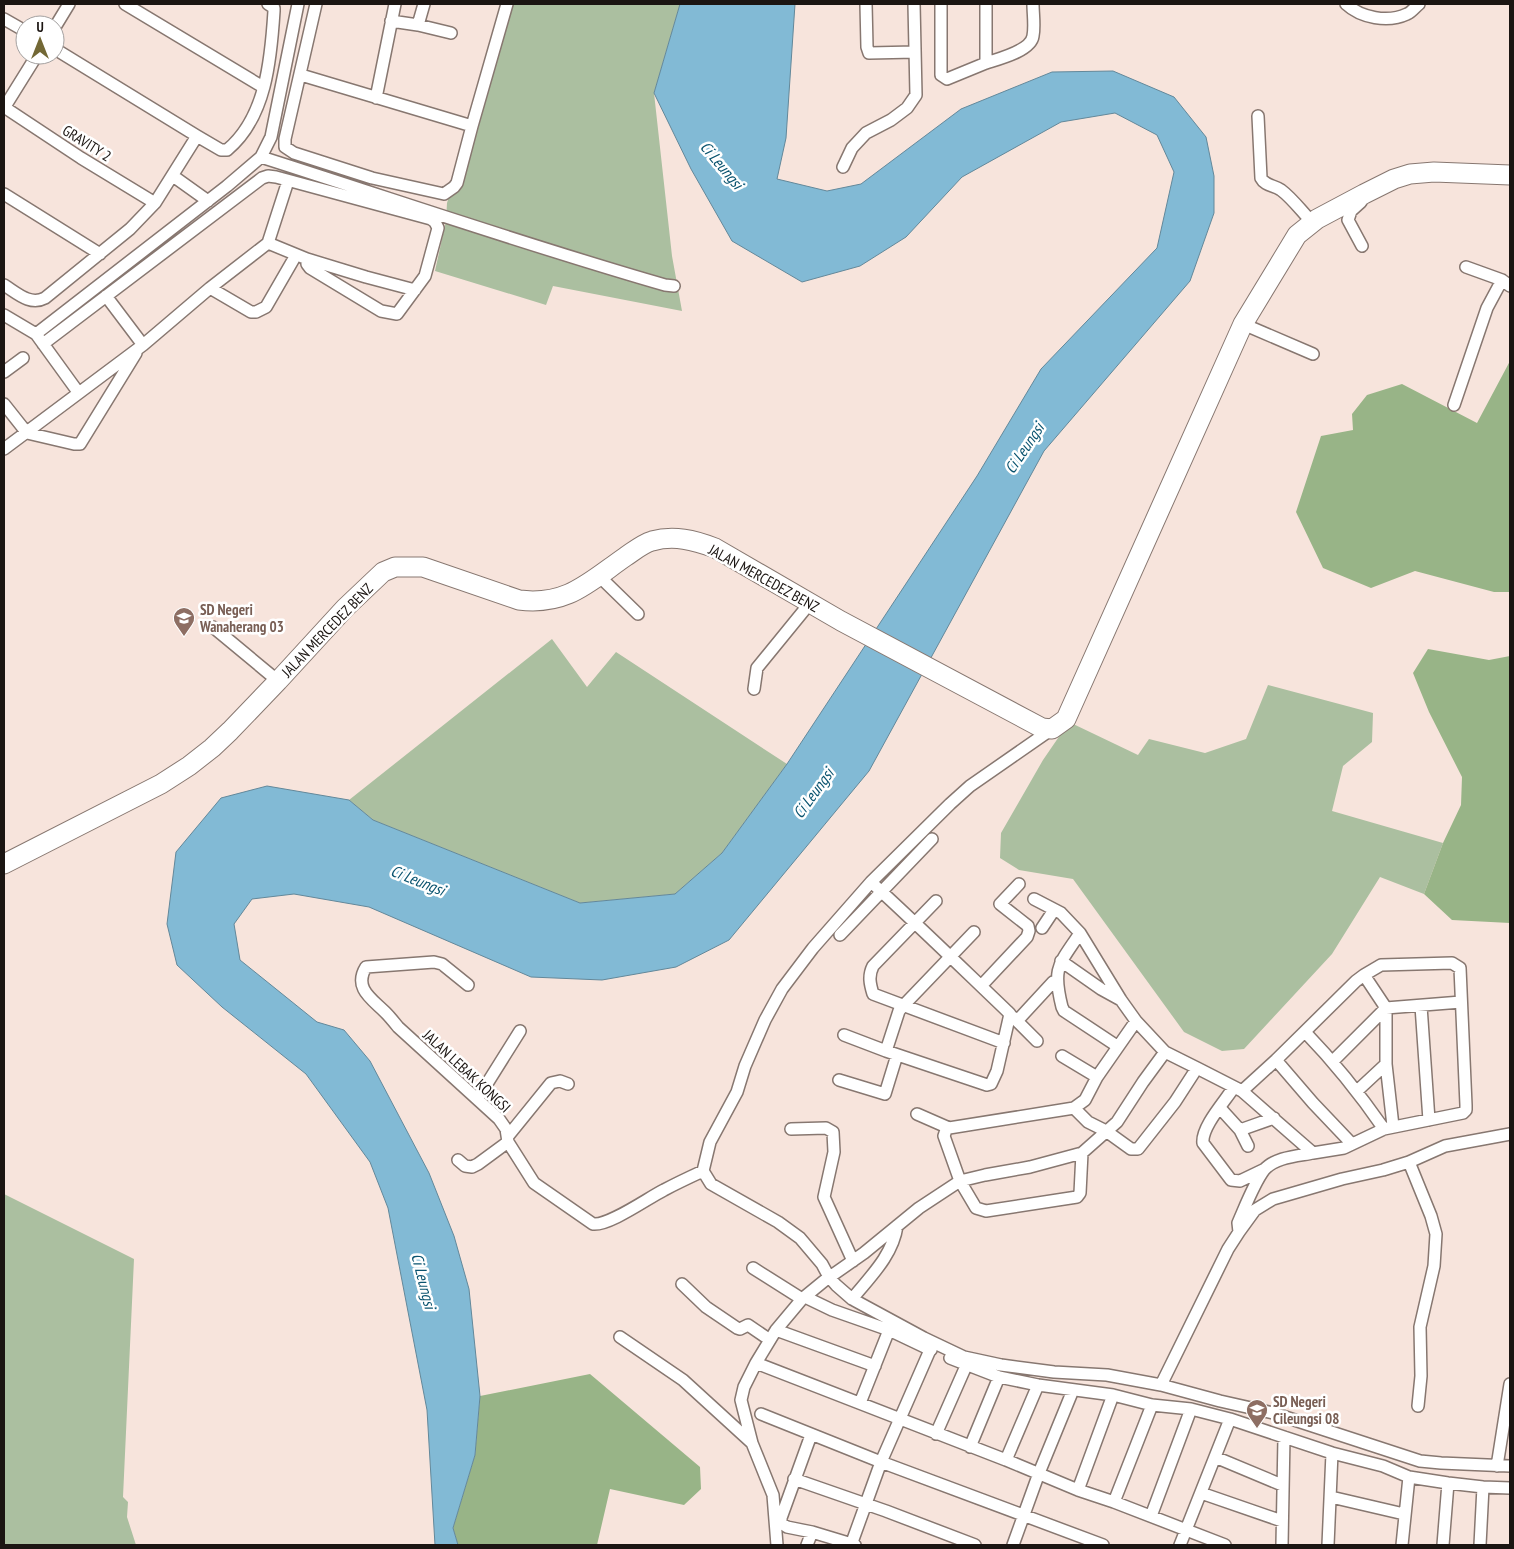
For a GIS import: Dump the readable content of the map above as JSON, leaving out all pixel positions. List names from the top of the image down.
{
  "streets": {
    "main road": ["JALAN MERCEDEZ BENZ"],
    "street": ["GRAVITY 2", "JALAN LEBAK KONGSI"]
  },
  "water": ["Ci Leungsi"],
  "places": {
    "school or university": ["SD Negeri Wanaherang 03", "SD Negeri Cileungsi 08"]
  },
  "north": "top"
}
